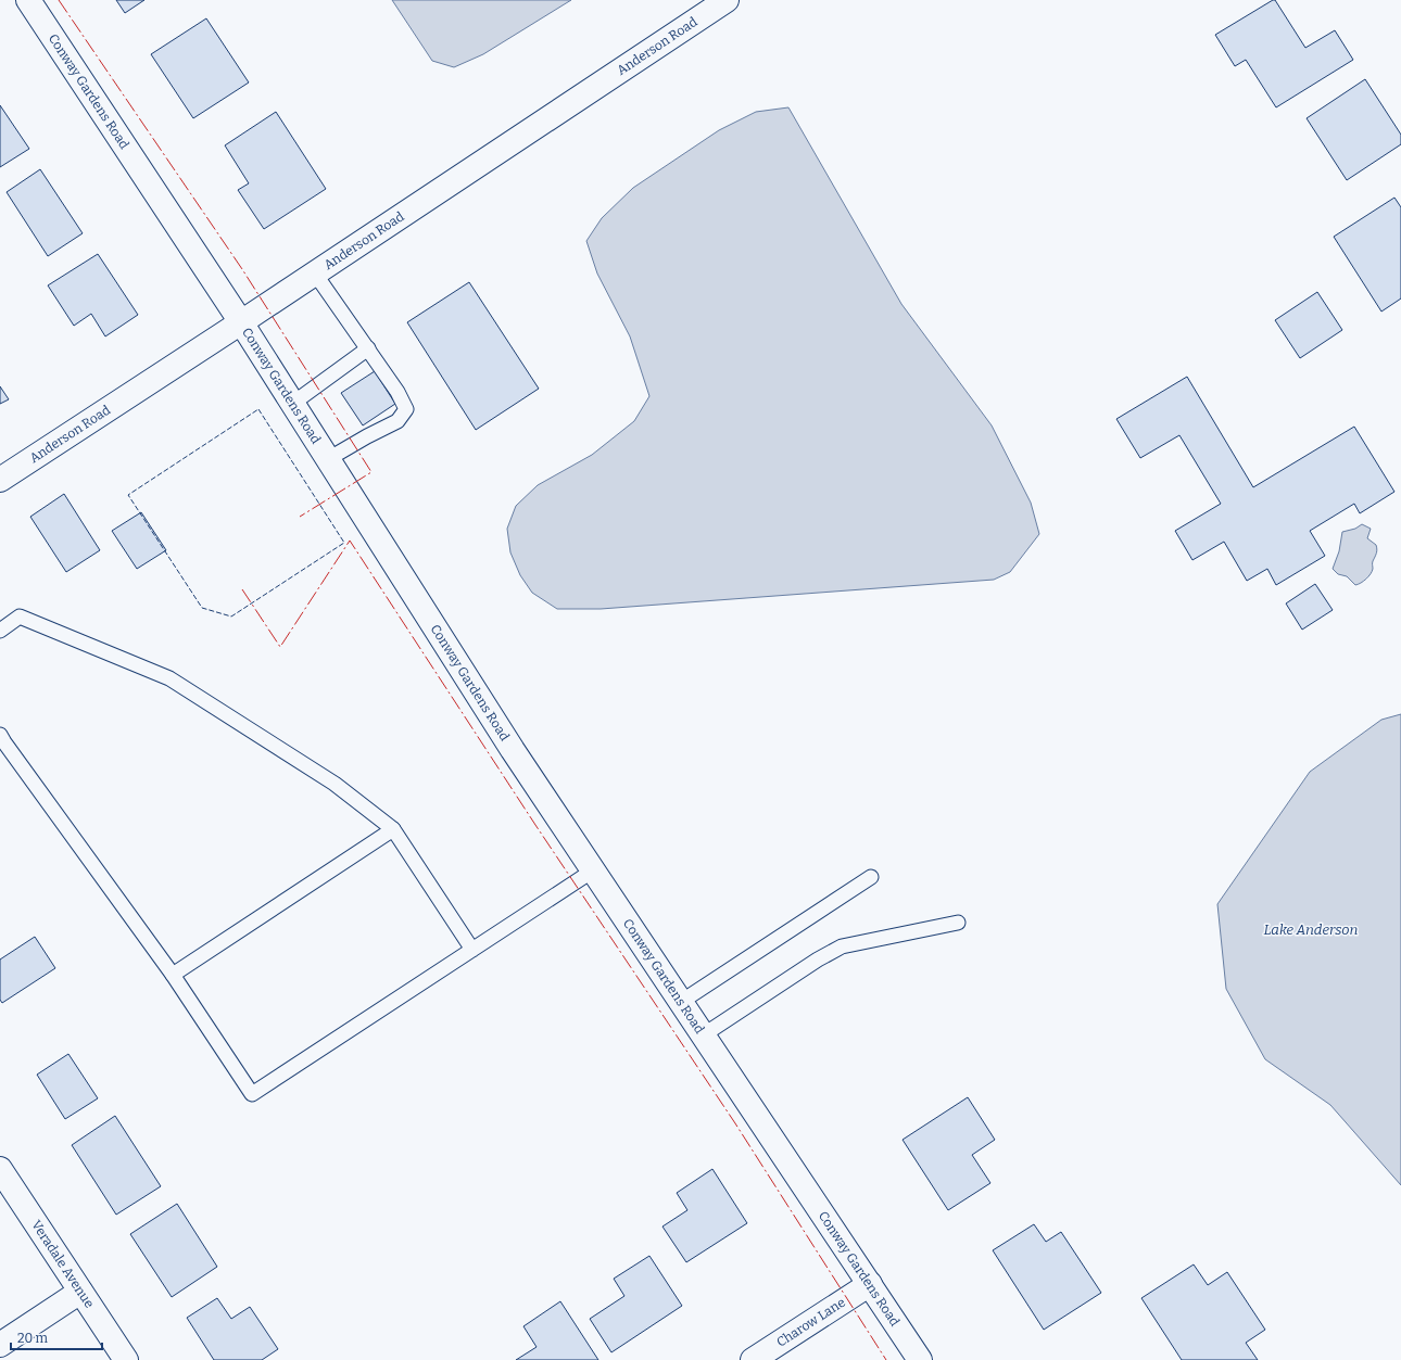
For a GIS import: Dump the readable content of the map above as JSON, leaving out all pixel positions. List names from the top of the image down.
{
  "streets": {
    "street": [
      "Anderson Road",
      "Conway Gardens Road",
      "Veradale Avenue",
      "Charow Lane"
    ]
  },
  "crossings": [
    ["Anderson Road", "Conway Gardens Road"],
    ["Conway Gardens Road", "Charow Lane"]
  ],
  "water": ["Lake Anderson"],
  "scale_bar": "20 m"
}
